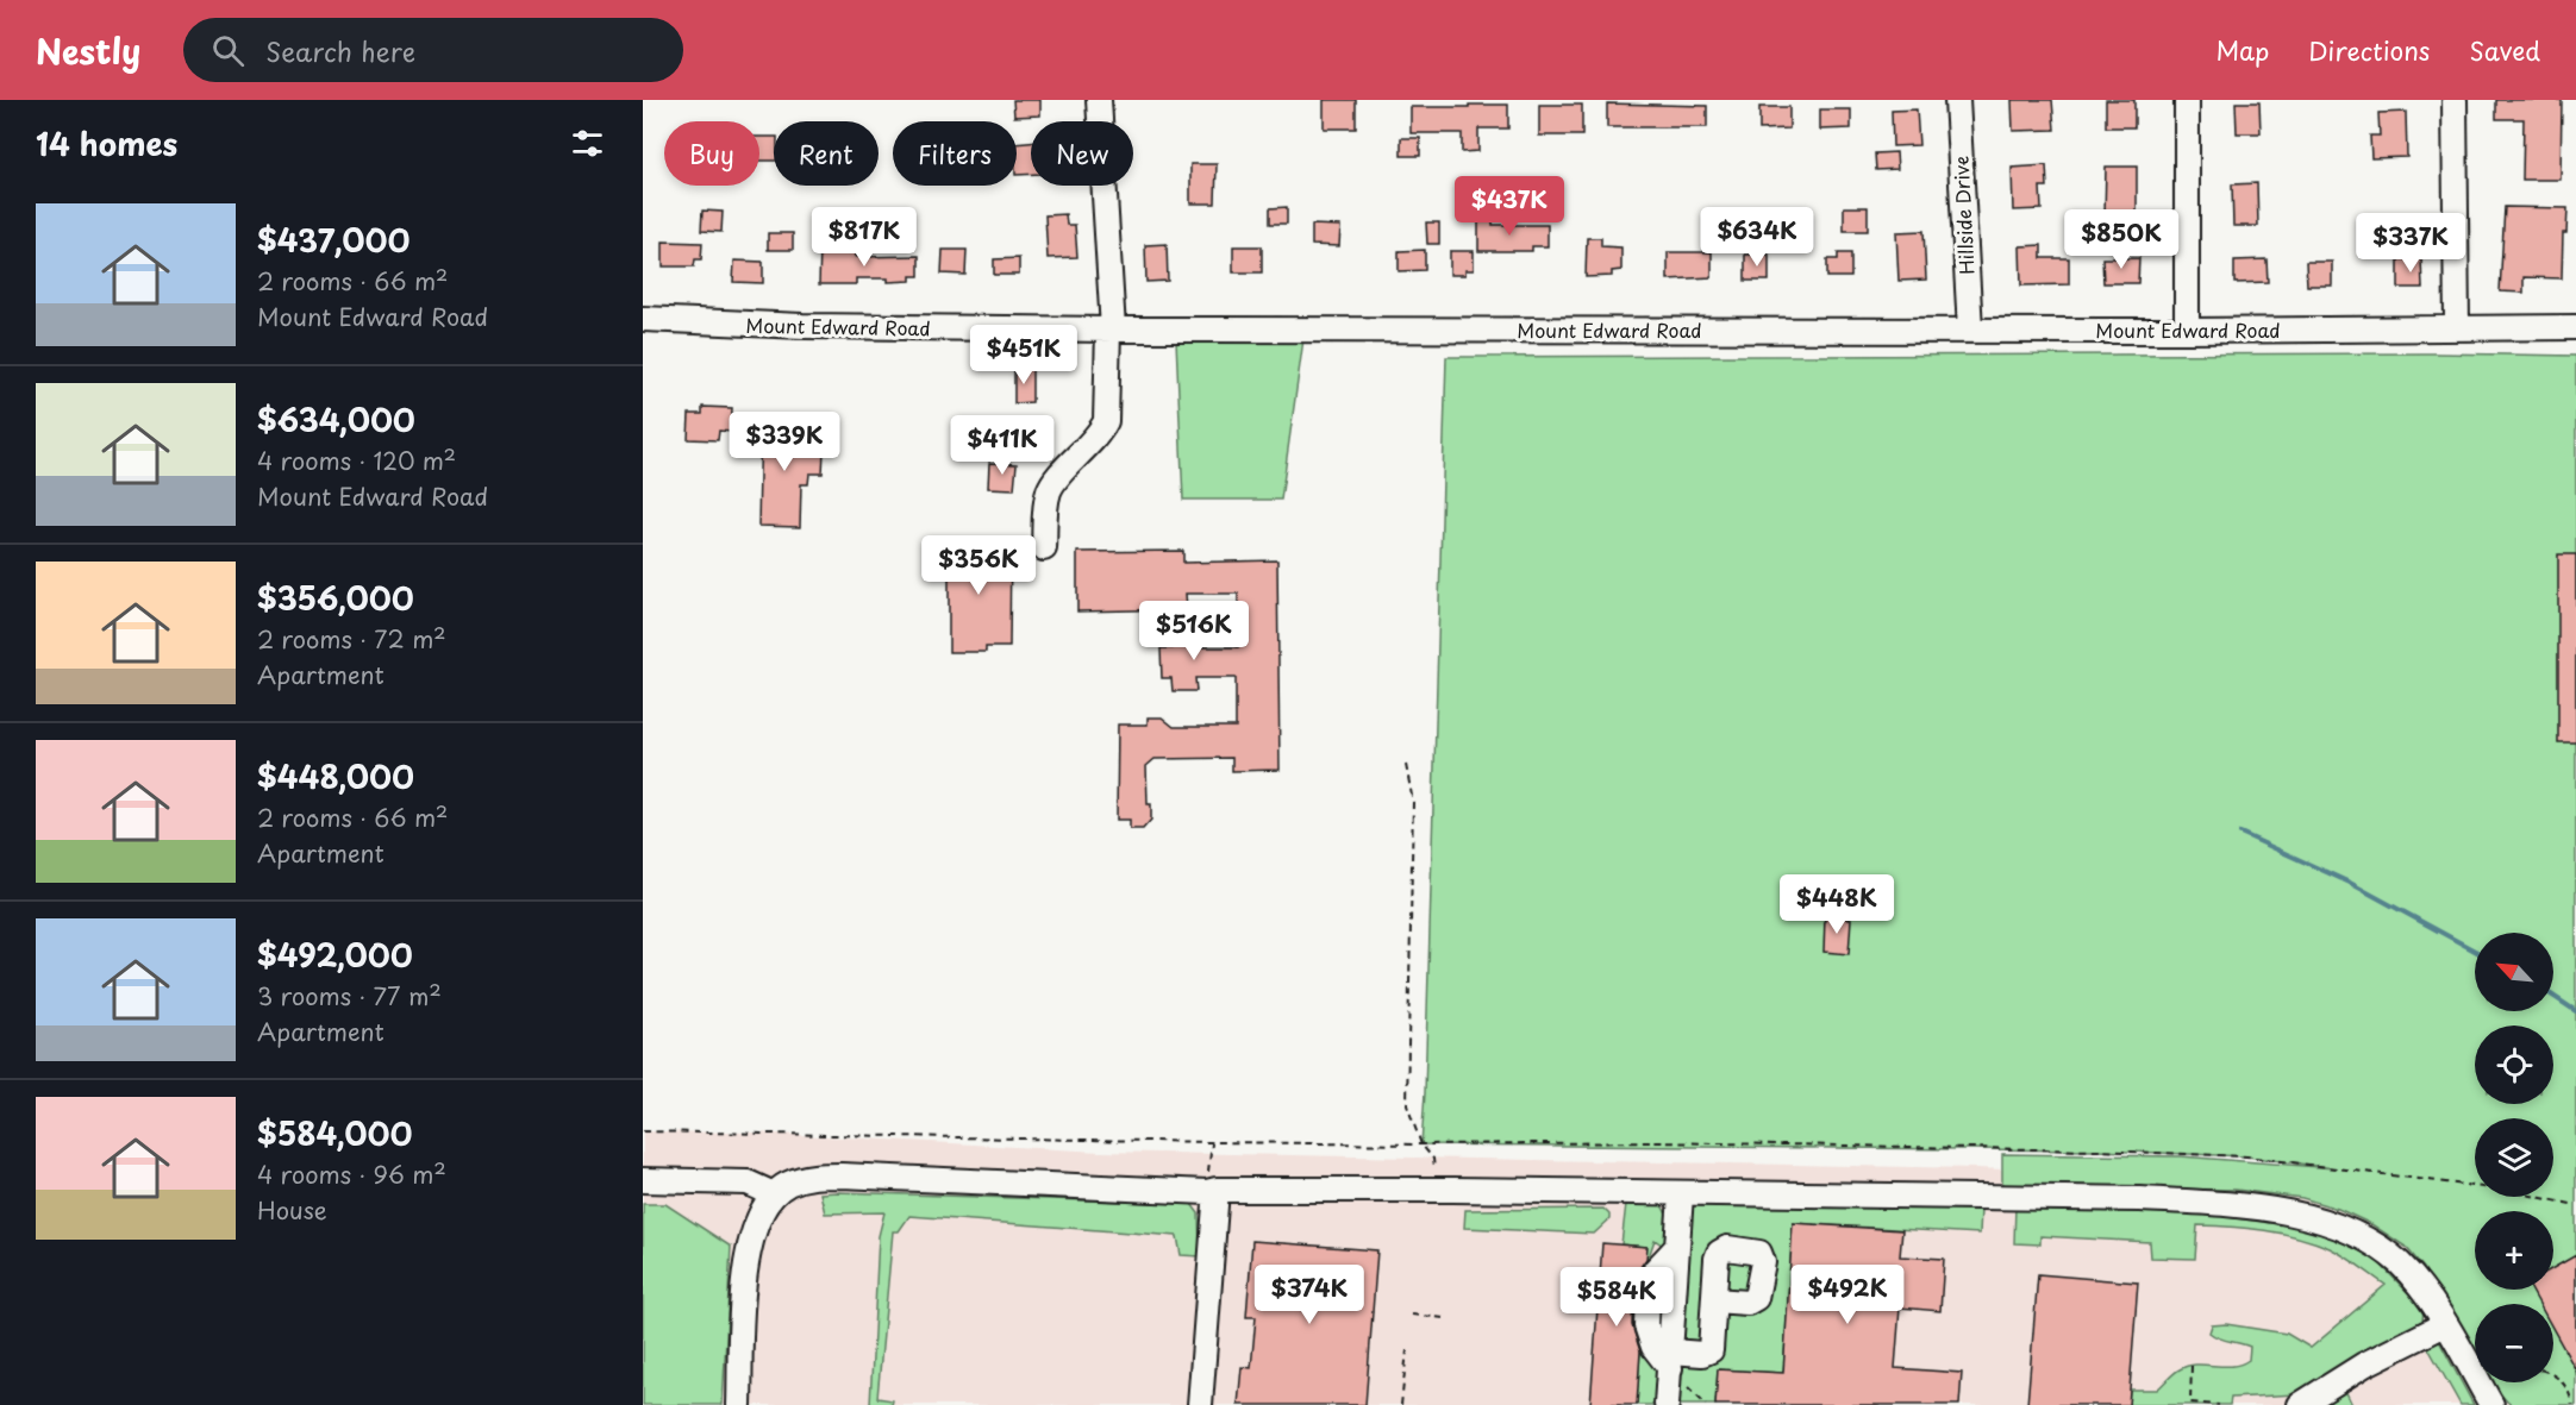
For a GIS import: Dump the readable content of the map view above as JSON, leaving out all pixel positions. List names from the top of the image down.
{
  "streets": {
    "street": ["Hillside Drive", "Mount Edward Road"]
  },
  "crossings": [
    ["Hillside Drive", "Mount Edward Road"]
  ],
  "north": "top left",
  "page": {
    "header": "Nestly",
    "search": "Search here",
    "nav": ["Map", "Directions", "Saved"],
    "heading": "14 homes",
    "chip": [
      "Buy",
      "Rent",
      "Filters",
      "New"
    ],
    "price": [
      "$437K",
      "$817K",
      "$634K",
      "$850K",
      "$337K",
      "$451K",
      "$339K",
      "$411K",
      "$356K",
      "$516K",
      "$448K",
      "$374K",
      "$492K",
      "$584K"
    ],
    "list": [
      {
        "name": "$437,000",
        "note": "2 rooms · 66 m² · Mount Edward Road"
      },
      {
        "name": "$634,000",
        "note": "4 rooms · 120 m² · Mount Edward Road"
      },
      {
        "name": "$356,000",
        "note": "2 rooms · 72 m² · Apartment"
      },
      {
        "name": "$448,000",
        "note": "2 rooms · 66 m² · Apartment"
      },
      {
        "name": "$492,000",
        "note": "3 rooms · 77 m² · Apartment"
      },
      {
        "name": "$584,000",
        "note": "4 rooms · 96 m² · House"
      }
    ],
    "map_buttons": ["+", "−"]
  }
}
